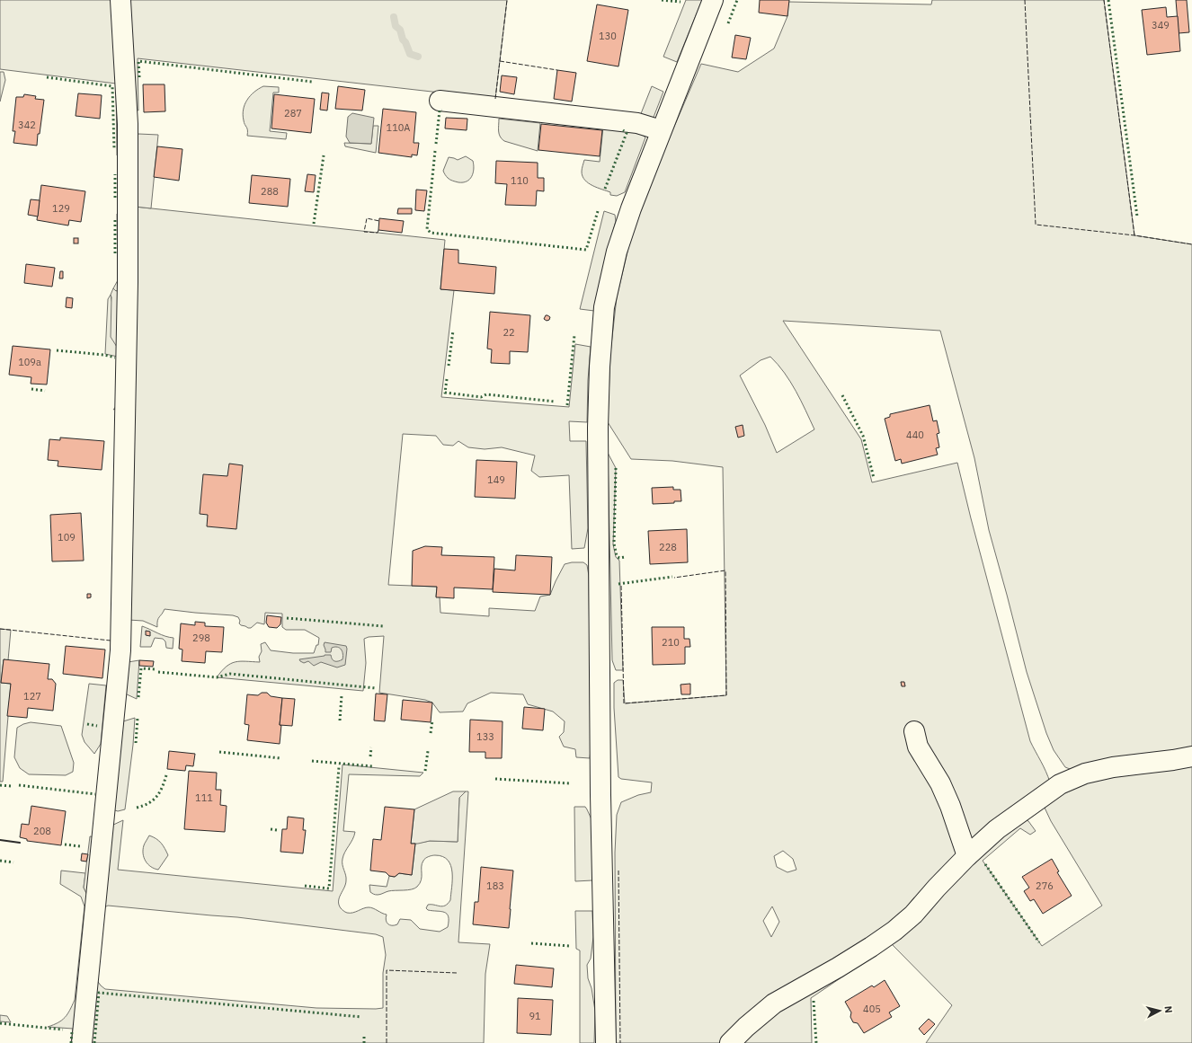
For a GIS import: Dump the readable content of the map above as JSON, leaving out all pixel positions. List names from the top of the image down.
{
  "house_numbers": [
    "349",
    "130",
    "287",
    "342",
    "110A",
    "110",
    "288",
    "129",
    "22",
    "109a",
    "440",
    "149",
    "109",
    "228",
    "298",
    "210",
    "127",
    "133",
    "111",
    "208",
    "183",
    "276",
    "405",
    "91"
  ],
  "north": "right"
}
